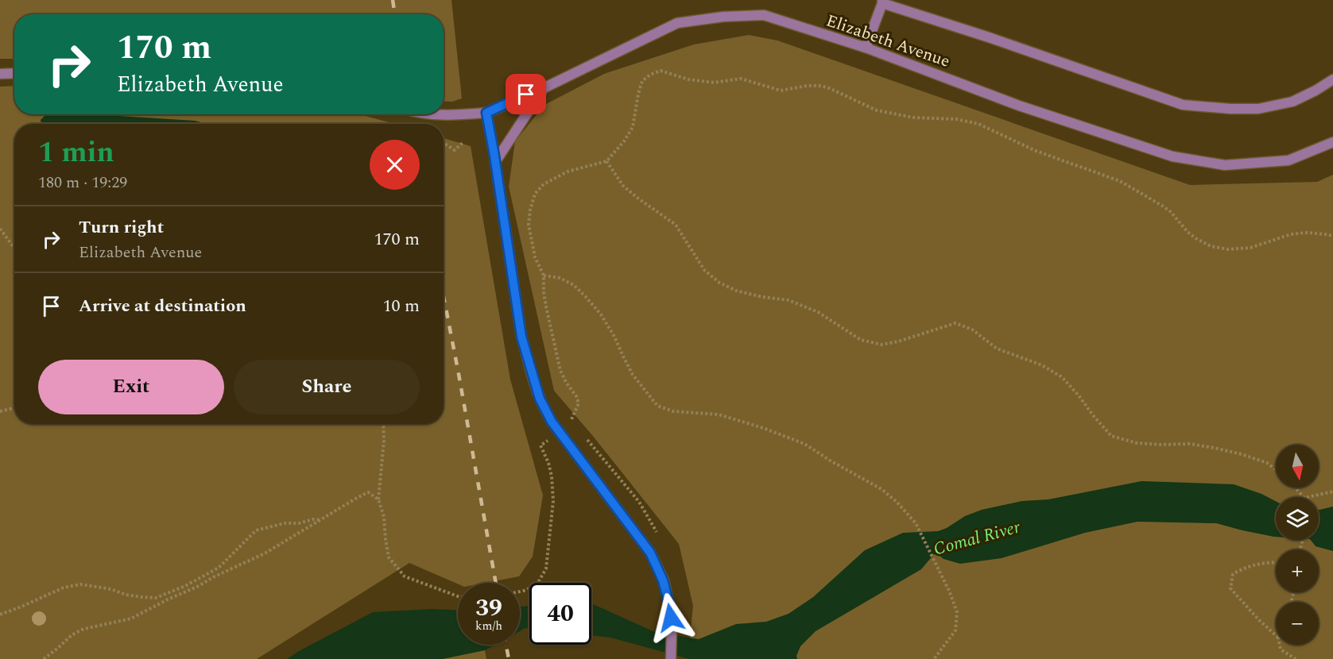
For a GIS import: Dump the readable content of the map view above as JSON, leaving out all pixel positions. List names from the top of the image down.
{
  "streets": {
    "street": ["Elizabeth Avenue"]
  },
  "water": ["Comal River"],
  "north": "bottom",
  "page": {
    "turn": ["170 m", "Elizabeth Avenue"],
    "heading": ["1 min", "180 m · 19:29"],
    "list": [
      {
        "name": "Turn right",
        "note": "Elizabeth Avenue",
        "value": "170 m"
      },
      {
        "name": "Arrive at destination",
        "value": "10 m"
      }
    ],
    "buttons": ["Exit", "Share"],
    "map_buttons": ["+", "−"],
    "speed": "39 km/h",
    "limit": "40"
  }
}
